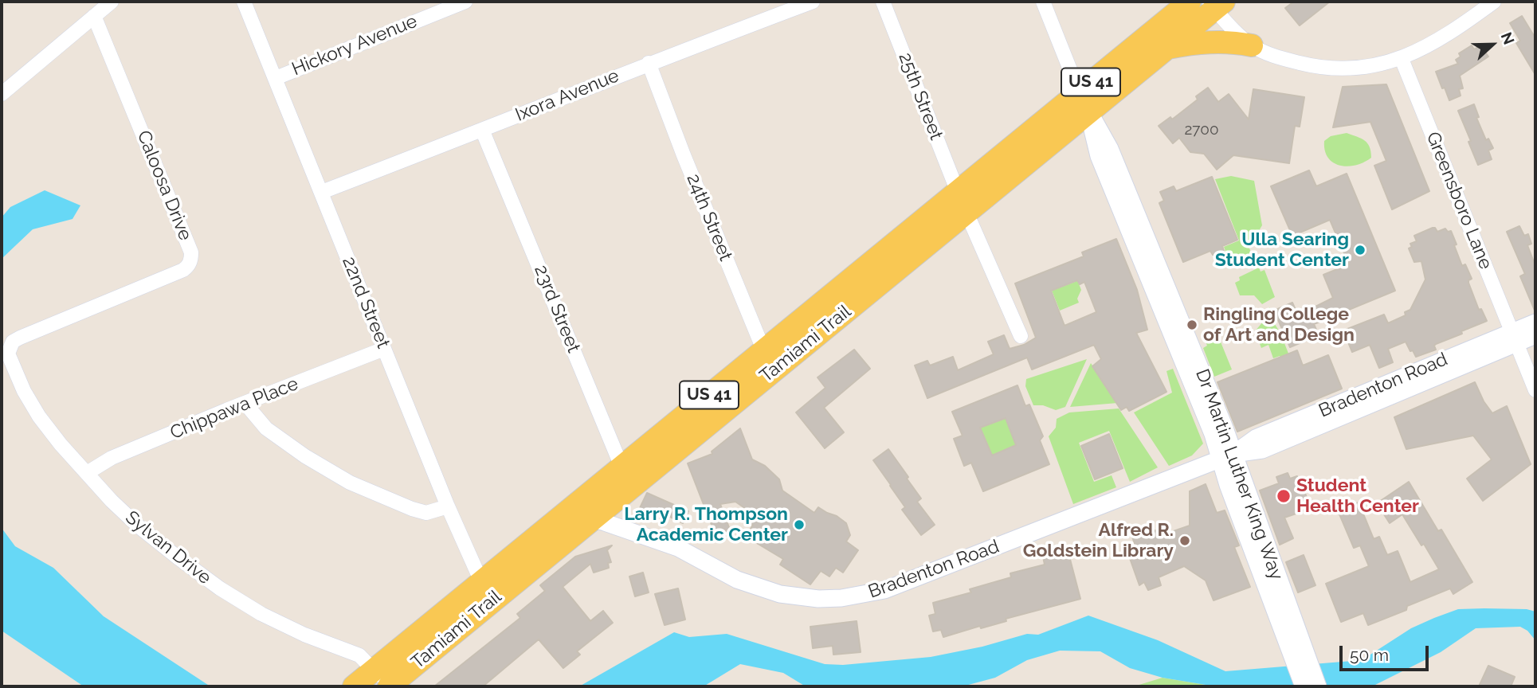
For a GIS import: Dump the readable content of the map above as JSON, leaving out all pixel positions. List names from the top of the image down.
{
  "streets": {
    "main road": ["US 41", "Tamiami Trail"],
    "street": [
      "Hickory Avenue",
      "Ixora Avenue",
      "25th Street",
      "Caloosa Drive",
      "Greensboro Lane",
      "24th Street",
      "22nd Street",
      "23rd Street",
      "Bradenton Road",
      "Chippawa Place",
      "Dr Martin Luther King Way",
      "Sylvan Drive"
    ]
  },
  "crossings": [
    ["Hickory Avenue", "22nd Street"],
    ["Ixora Avenue", "24th Street"],
    ["Ixora Avenue", "22nd Street"],
    ["Ixora Avenue", "23rd Street"],
    ["25th Street", "Tamiami Trail"],
    ["Caloosa Drive", "Sylvan Drive"],
    ["Greensboro Lane", "Bradenton Road"],
    ["24th Street", "Tamiami Trail"],
    ["22nd Street", "Tamiami Trail"],
    ["22nd Street", "Chippawa Place"],
    ["23rd Street", "Tamiami Trail"],
    ["Tamiami Trail", "Bradenton Road"],
    ["Tamiami Trail", "Dr Martin Luther King Way"],
    ["Tamiami Trail", "Sylvan Drive"],
    ["Bradenton Road", "Dr Martin Luther King Way"],
    ["Chippawa Place", "Sylvan Drive"]
  ],
  "places": [
    "Ulla Searing Student Center",
    "Ringling College of Art and Design",
    "Student Health Center",
    "Larry R. Thompson Academic Center",
    "Alfred R. Goldstein Library"
  ],
  "house_numbers": ["2700"],
  "scale_bar": "50 m",
  "north": "right"
}
